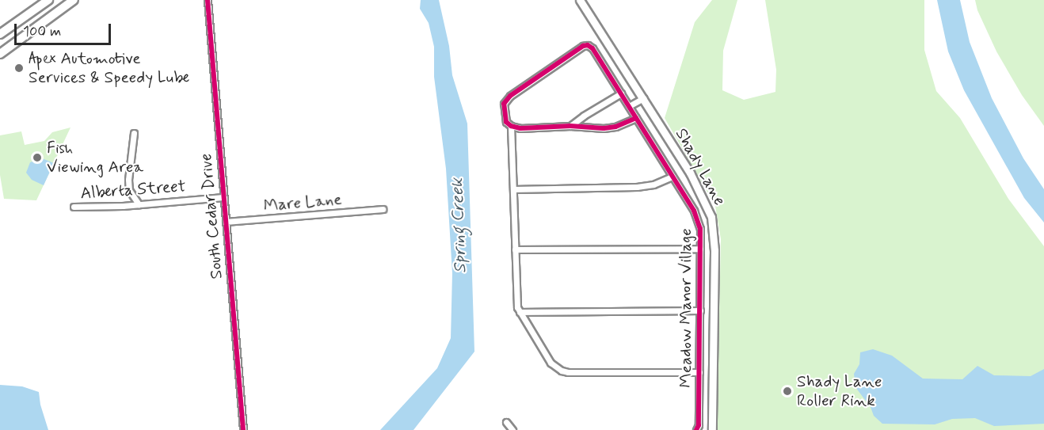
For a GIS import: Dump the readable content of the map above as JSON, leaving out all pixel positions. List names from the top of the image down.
{
  "streets": {
    "main road": ["Shady Lane"],
    "street": [
      "Alberta Street",
      "Mare Lane",
      "South Cedar Drive",
      "Meadow Manor Village"
    ]
  },
  "crossings": [
    ["Alberta Street", "South Cedar Drive"],
    ["Mare Lane", "South Cedar Drive"]
  ],
  "water": ["Spring Creek"],
  "places": ["Apex Automotive Services & Speedy Lube", "Fish Viewing Area", "Shady Lane Roller Rink"],
  "scale_bar": "100 m"
}
